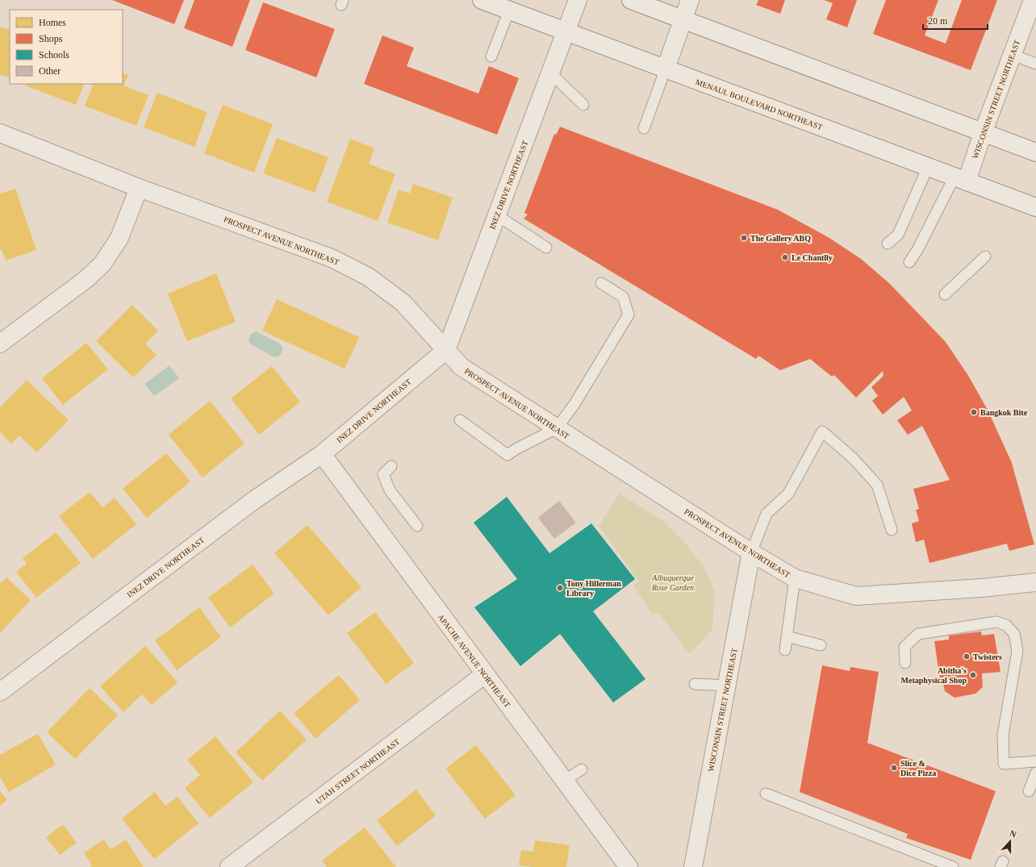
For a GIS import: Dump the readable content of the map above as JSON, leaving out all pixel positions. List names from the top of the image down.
{
  "streets": {
    "street": [
      "WISCONSIN STREET NORTHEAST",
      "MENAUL BOULEVARD NORTHEAST",
      "INEZ DRIVE NORTHEAST",
      "PROSPECT AVENUE NORTHEAST",
      "APACHE AVENUE NORTHEAST",
      "UTAH STREET NORTHEAST"
    ]
  },
  "crossings": [
    ["WISCONSIN STREET NORTHEAST", "MENAUL BOULEVARD NORTHEAST"],
    ["WISCONSIN STREET NORTHEAST", "PROSPECT AVENUE NORTHEAST"],
    ["MENAUL BOULEVARD NORTHEAST", "INEZ DRIVE NORTHEAST"],
    ["INEZ DRIVE NORTHEAST", "PROSPECT AVENUE NORTHEAST"],
    ["INEZ DRIVE NORTHEAST", "APACHE AVENUE NORTHEAST"],
    ["APACHE AVENUE NORTHEAST", "UTAH STREET NORTHEAST"]
  ],
  "parks": ["Albuquerque Rose Garden"],
  "places": [
    "The Gallery ABQ",
    "Le Chantlly",
    "Bangkok Bite",
    "Tony Hillerman Library",
    "Twisters",
    "Abitha's Metaphysical Shop",
    "Slice & Dice Pizza"
  ],
  "legend": [
    "Homes",
    "Shops",
    "Schools",
    "Other"
  ],
  "scale_bar": "20 m",
  "north": "top"
}
